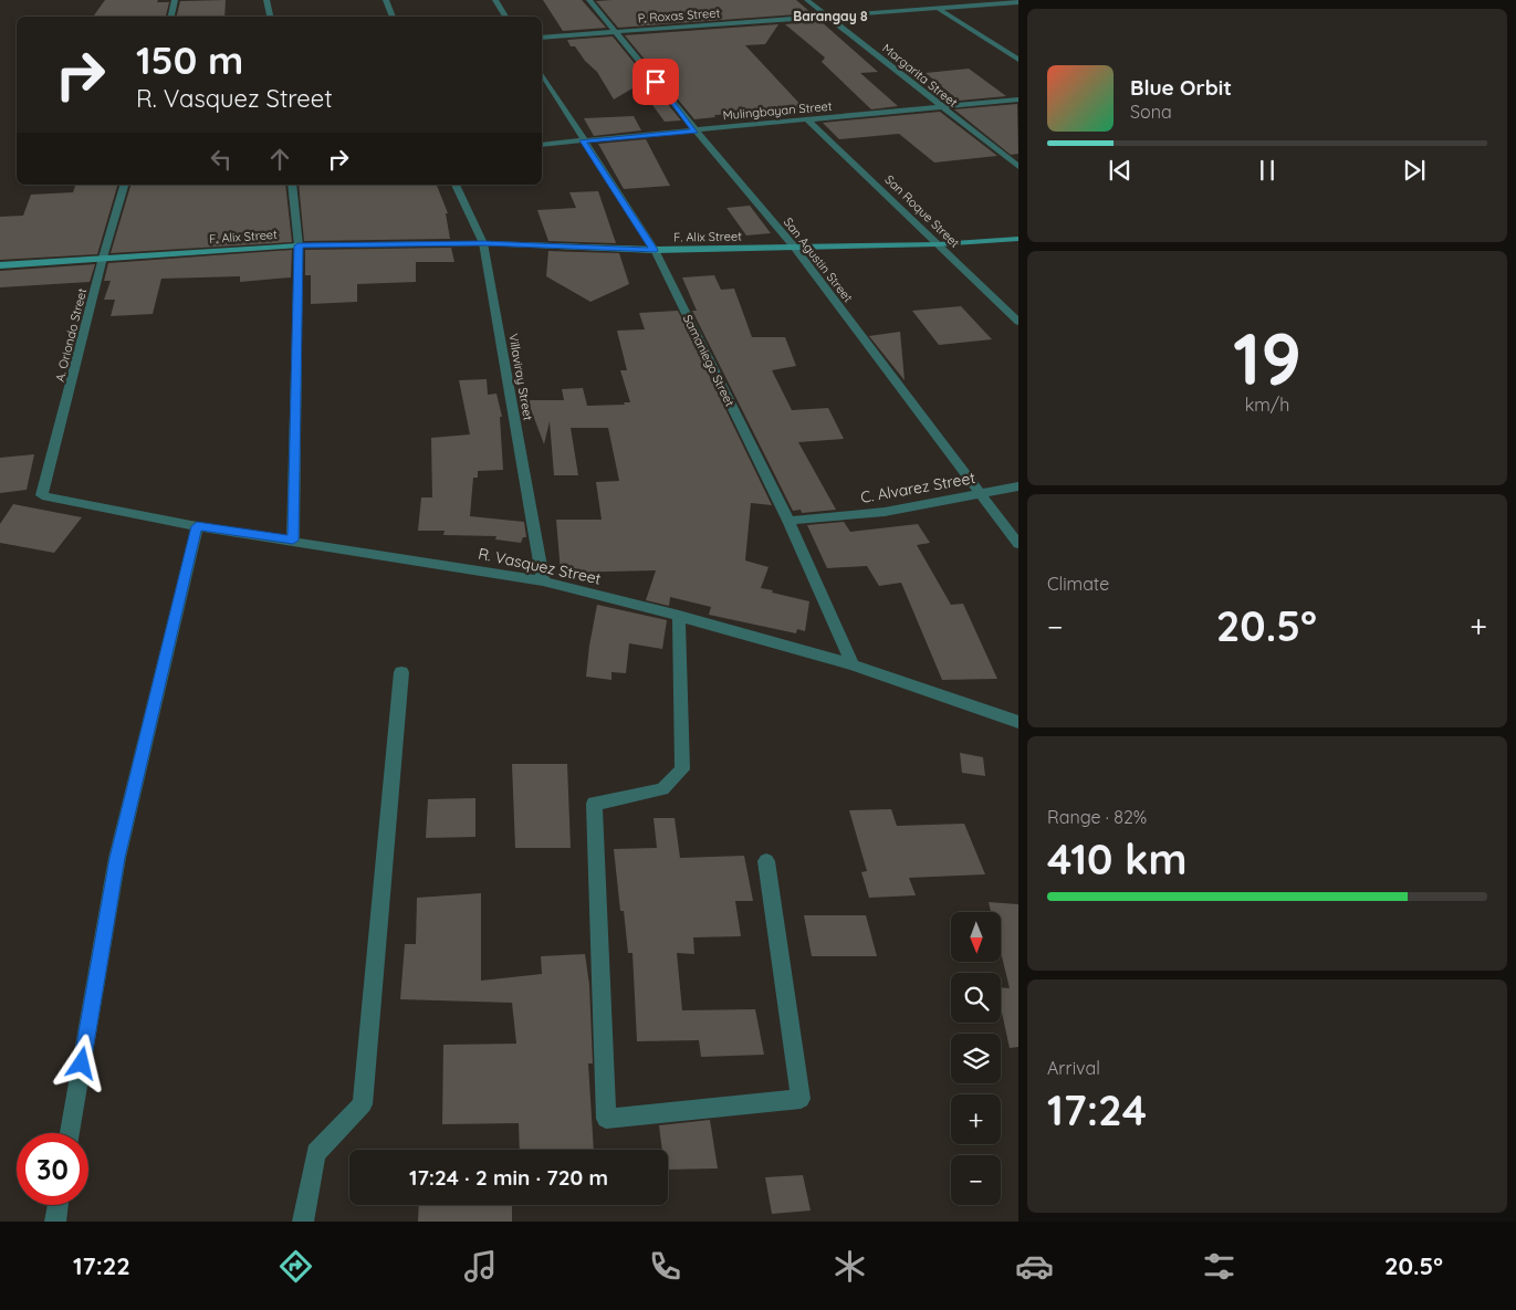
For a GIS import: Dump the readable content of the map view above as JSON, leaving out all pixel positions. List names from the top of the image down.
{
  "streets": {
    "main road": ["F. Alix Street"],
    "street": [
      "P. Roxas Street",
      "Margarita Street",
      "Mulingbayan Street",
      "San Roque Street",
      "San Agustin Street",
      "A. Oriondo Street",
      "Samaniego Street",
      "Villaviray Street",
      "C. Alvarez Street",
      "R. Vasquez Street"
    ]
  },
  "crossings": [
    ["P. Roxas Street", "Margarita Street"],
    ["P. Roxas Street", "San Agustin Street"],
    ["Margarita Street", "Mulingbayan Street"],
    ["Mulingbayan Street", "San Roque Street"],
    ["Mulingbayan Street", "San Agustin Street"],
    ["Mulingbayan Street", "Samaniego Street"],
    ["San Roque Street", "F. Alix Street"],
    ["F. Alix Street", "San Agustin Street"],
    ["F. Alix Street", "A. Oriondo Street"],
    ["F. Alix Street", "Samaniego Street"],
    ["F. Alix Street", "Villaviray Street"],
    ["San Agustin Street", "C. Alvarez Street"],
    ["A. Oriondo Street", "R. Vasquez Street"],
    ["Samaniego Street", "C. Alvarez Street"],
    ["Samaniego Street", "R. Vasquez Street"],
    ["Villaviray Street", "R. Vasquez Street"]
  ],
  "districts": ["Barangay 8"],
  "north": "bottom",
  "page": {
    "turn": ["150 m", "R. Vasquez Street"],
    "song": ["Blue Orbit", "Sona"],
    "tile": [
      ["19", "km/h"],
      "Climate",
      ["Range · 82%", "410 km"],
      ["Arrival", "17:24"]
    ],
    "heat": ["−", "20.5°", "+"],
    "map_buttons": ["+", "−"],
    "limit": "30",
    "trip": "17:24 · 2 min · 720 m",
    "tabs": ["17:22", "20.5°"]
  }
}
